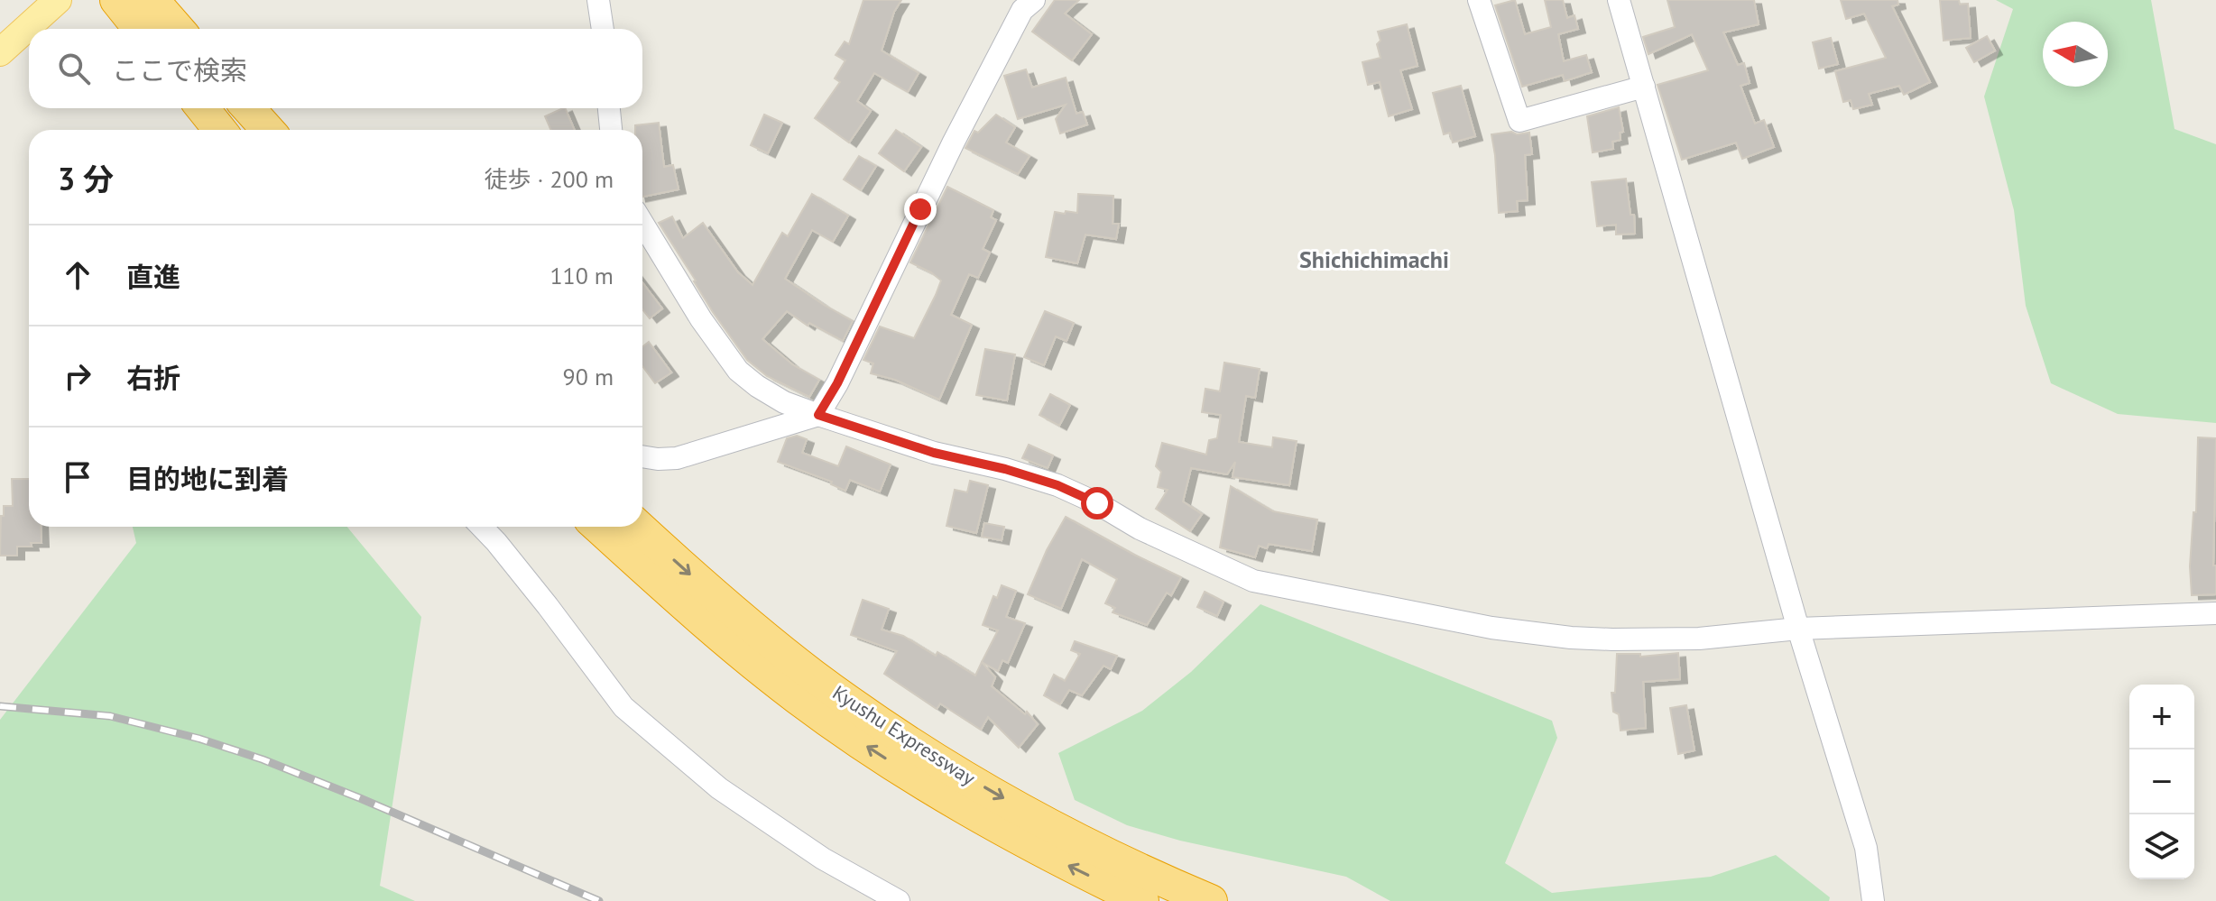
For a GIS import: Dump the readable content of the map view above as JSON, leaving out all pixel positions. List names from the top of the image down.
{
  "streets": {
    "highway": ["Kyushu Expressway"]
  },
  "districts": ["Shichichimachi"],
  "north": "left",
  "page": {
    "search": "ここで検索",
    "heading": ["3 分", "徒歩 · 200 m"],
    "list": [
      ["直進", "110 m"],
      ["右折", "90 m"],
      "目的地に到着"
    ],
    "map_buttons": ["+", "−"]
  }
}
